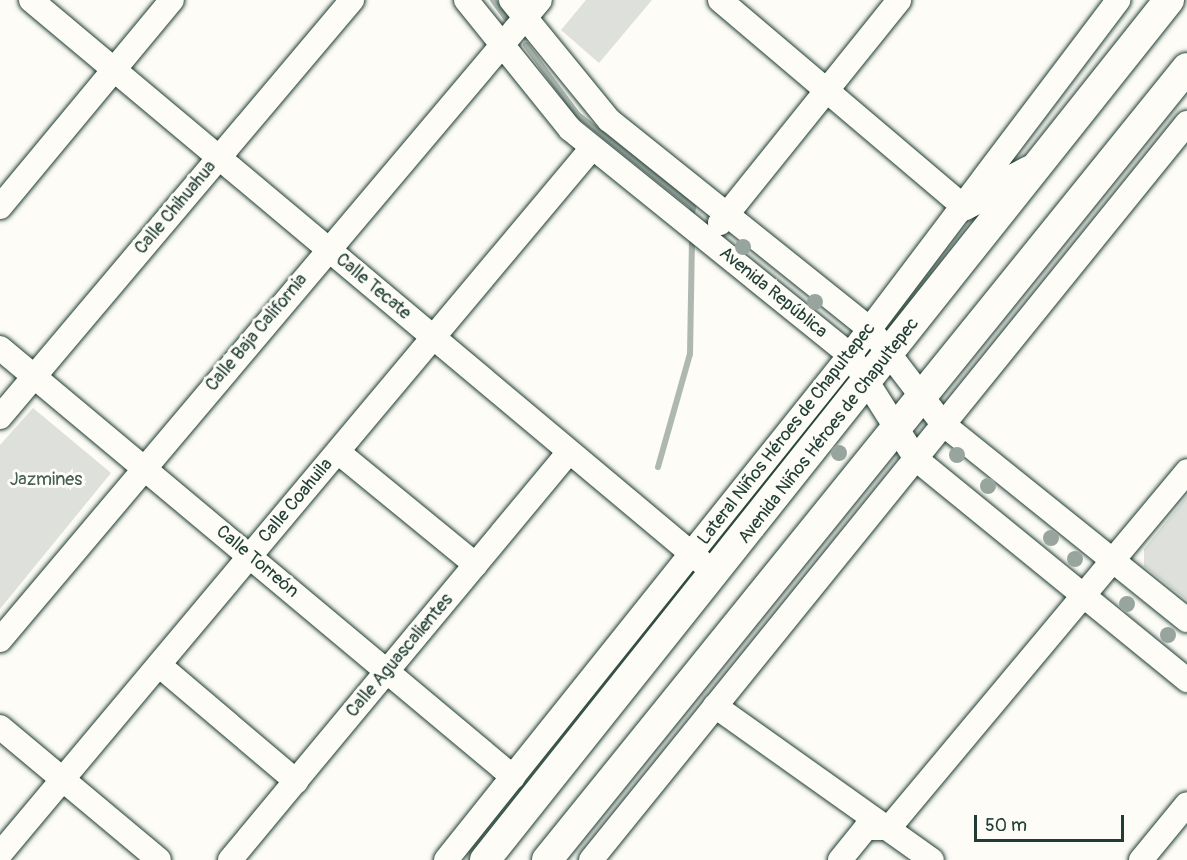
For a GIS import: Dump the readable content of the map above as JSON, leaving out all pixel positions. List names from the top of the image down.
{
  "streets": {
    "main road": ["Avenida Niños Héroes de Chapultepec"],
    "street": [
      "Calle Chihuahua",
      "Calle Tecate",
      "Avenida República",
      "Calle Baja California",
      "Lateral Niños Héroes de Chapultepec",
      "Calle Coahuila",
      "Calle Torreón",
      "Calle Aguascalientes"
    ]
  },
  "crossings": [
    ["Calle Chihuahua", "Calle Tecate"],
    ["Calle Chihuahua", "Calle Torreón"],
    ["Calle Tecate", "Calle Baja California"],
    ["Calle Tecate", "Avenida Niños Héroes de Chapultepec"],
    ["Calle Tecate", "Lateral Niños Héroes de Chapultepec"],
    ["Calle Tecate", "Calle Coahuila"],
    ["Calle Tecate", "Calle Aguascalientes"],
    ["Avenida República", "Calle Baja California"],
    ["Avenida República", "Avenida Niños Héroes de Chapultepec"],
    ["Avenida República", "Lateral Niños Héroes de Chapultepec"],
    ["Avenida República", "Calle Coahuila"],
    ["Calle Baja California", "Calle Torreón"],
    ["Lateral Niños Héroes de Chapultepec", "Calle Torreón"],
    ["Calle Coahuila", "Calle Torreón"],
    ["Calle Torreón", "Calle Aguascalientes"]
  ],
  "parks": ["Jazmines"],
  "scale_bar": "50 m"
}
